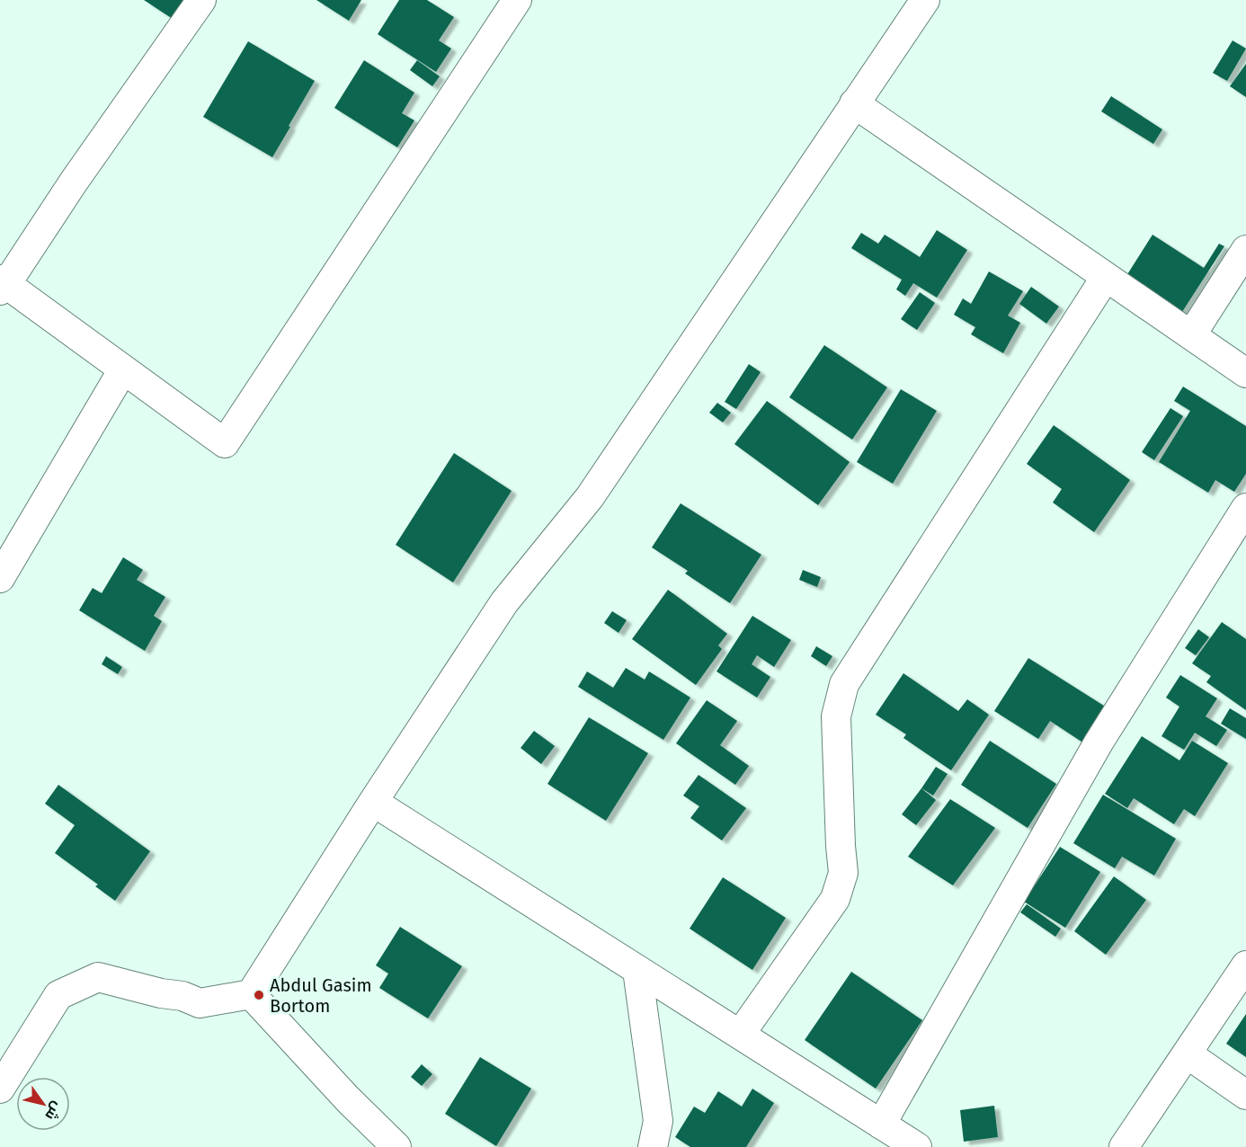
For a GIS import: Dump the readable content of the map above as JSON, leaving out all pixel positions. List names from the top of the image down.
{
  "places": ["Abdul Gasim Bortom"],
  "north": "bottom right"
}
